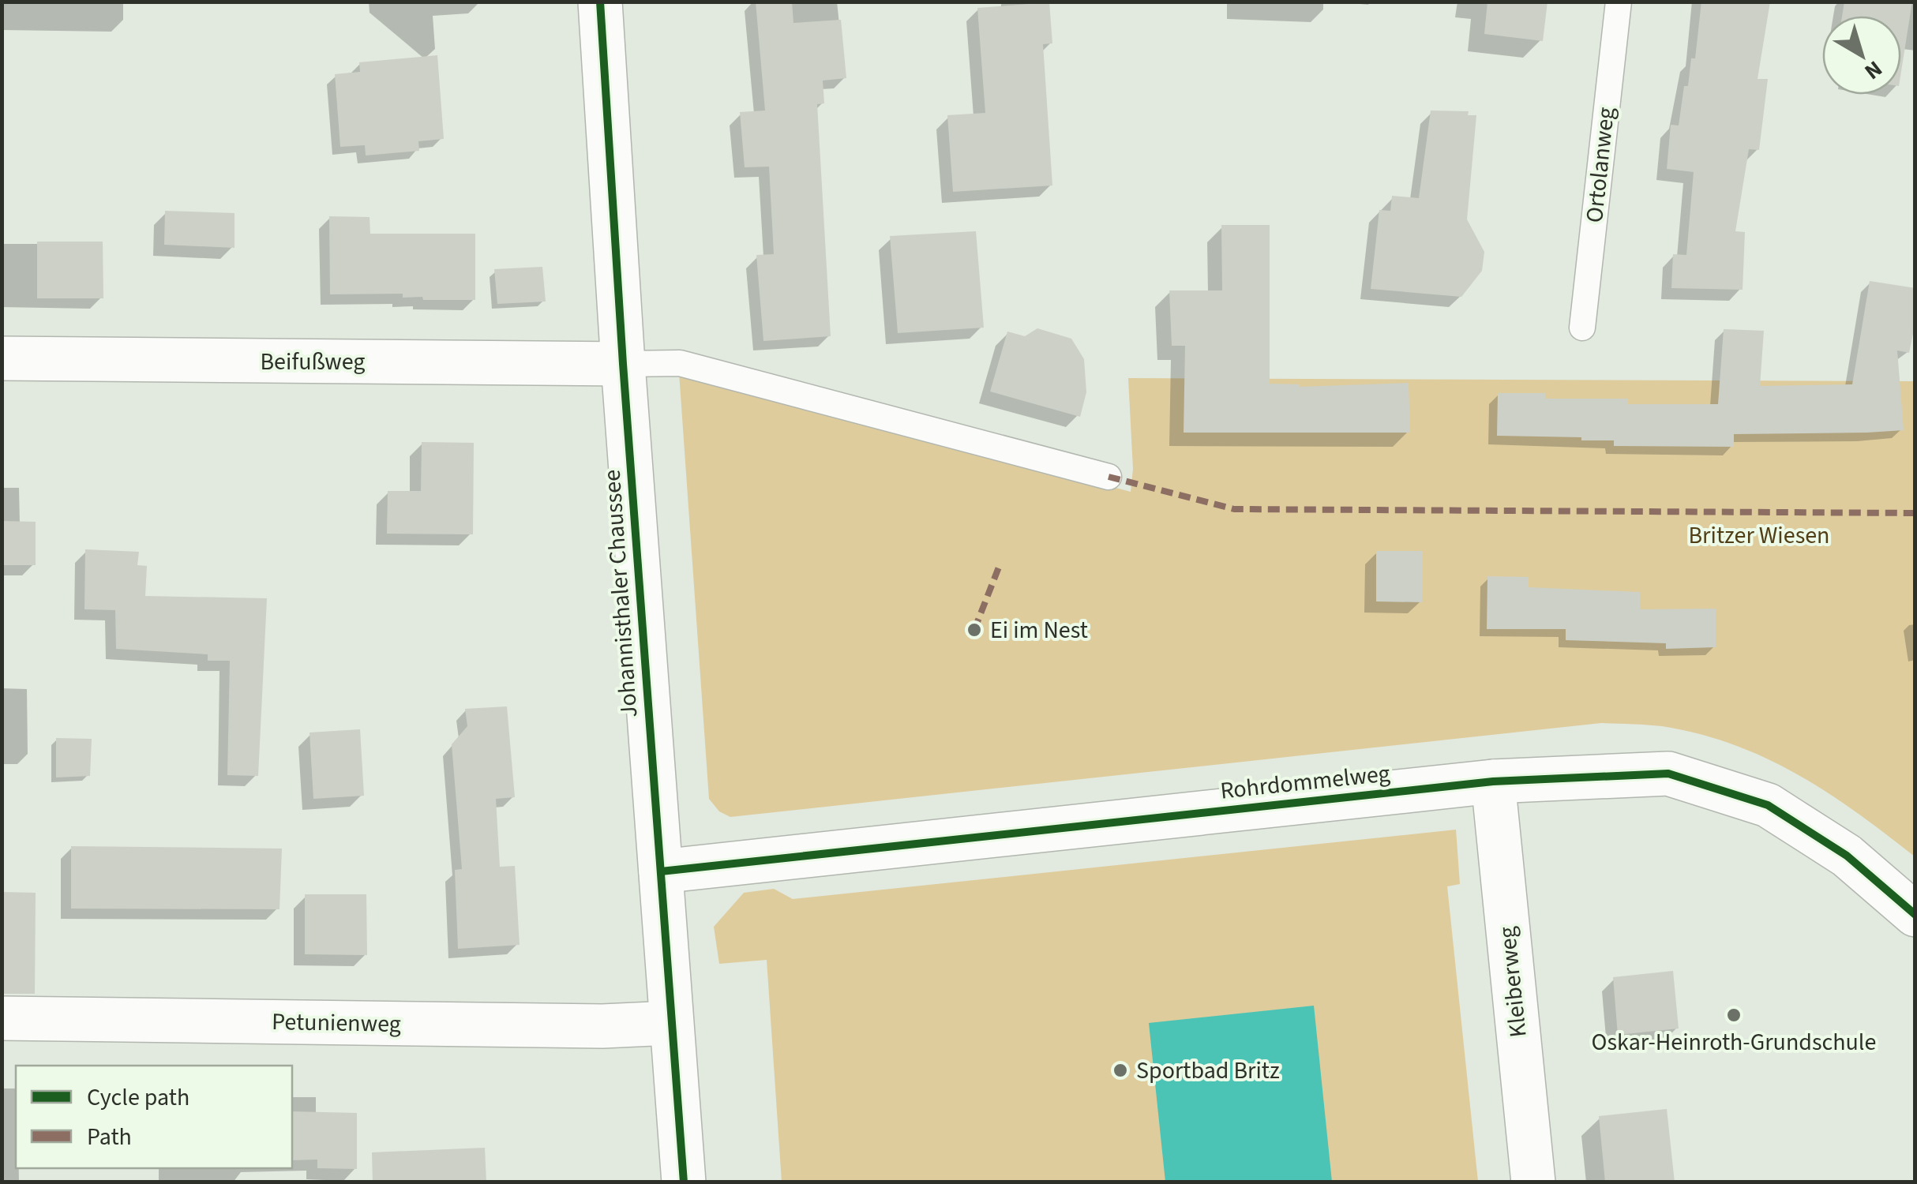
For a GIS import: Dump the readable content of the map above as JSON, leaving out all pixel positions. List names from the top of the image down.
{
  "streets": {
    "street": [
      "Beifußweg",
      "Johannisthaler Chaussee",
      "Rohrdommelweg",
      "Kleiberweg",
      "Petunienweg"
    ],
    "lane": ["Ortolanweg"]
  },
  "crossings": [
    ["Beifußweg", "Johannisthaler Chaussee"],
    ["Johannisthaler Chaussee", "Rohrdommelweg"],
    ["Johannisthaler Chaussee", "Petunienweg"],
    ["Rohrdommelweg", "Kleiberweg"]
  ],
  "parks": ["Britzer Wiesen"],
  "places": ["Ei im Nest", "Oskar-Heinroth-Grundschule", "Sportbad Britz"],
  "legend": ["Cycle path", "Path"],
  "north": "bottom right"
}
